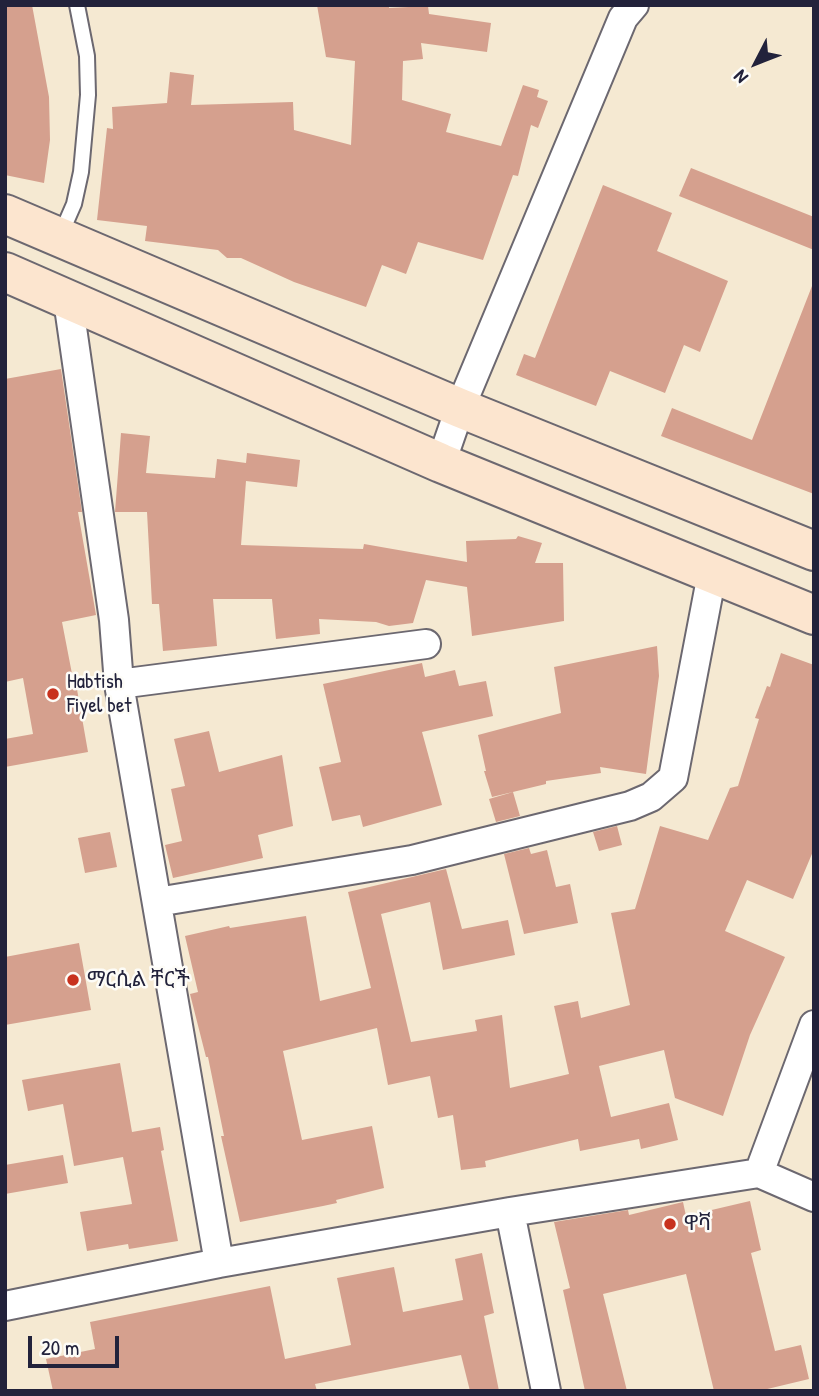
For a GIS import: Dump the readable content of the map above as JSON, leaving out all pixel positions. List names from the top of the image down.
{
  "places": ["Habtish Fiyel bet", "ማርሲል ቸርች", "ዋቫ"],
  "scale_bar": "20 m",
  "north": "bottom left"
}
